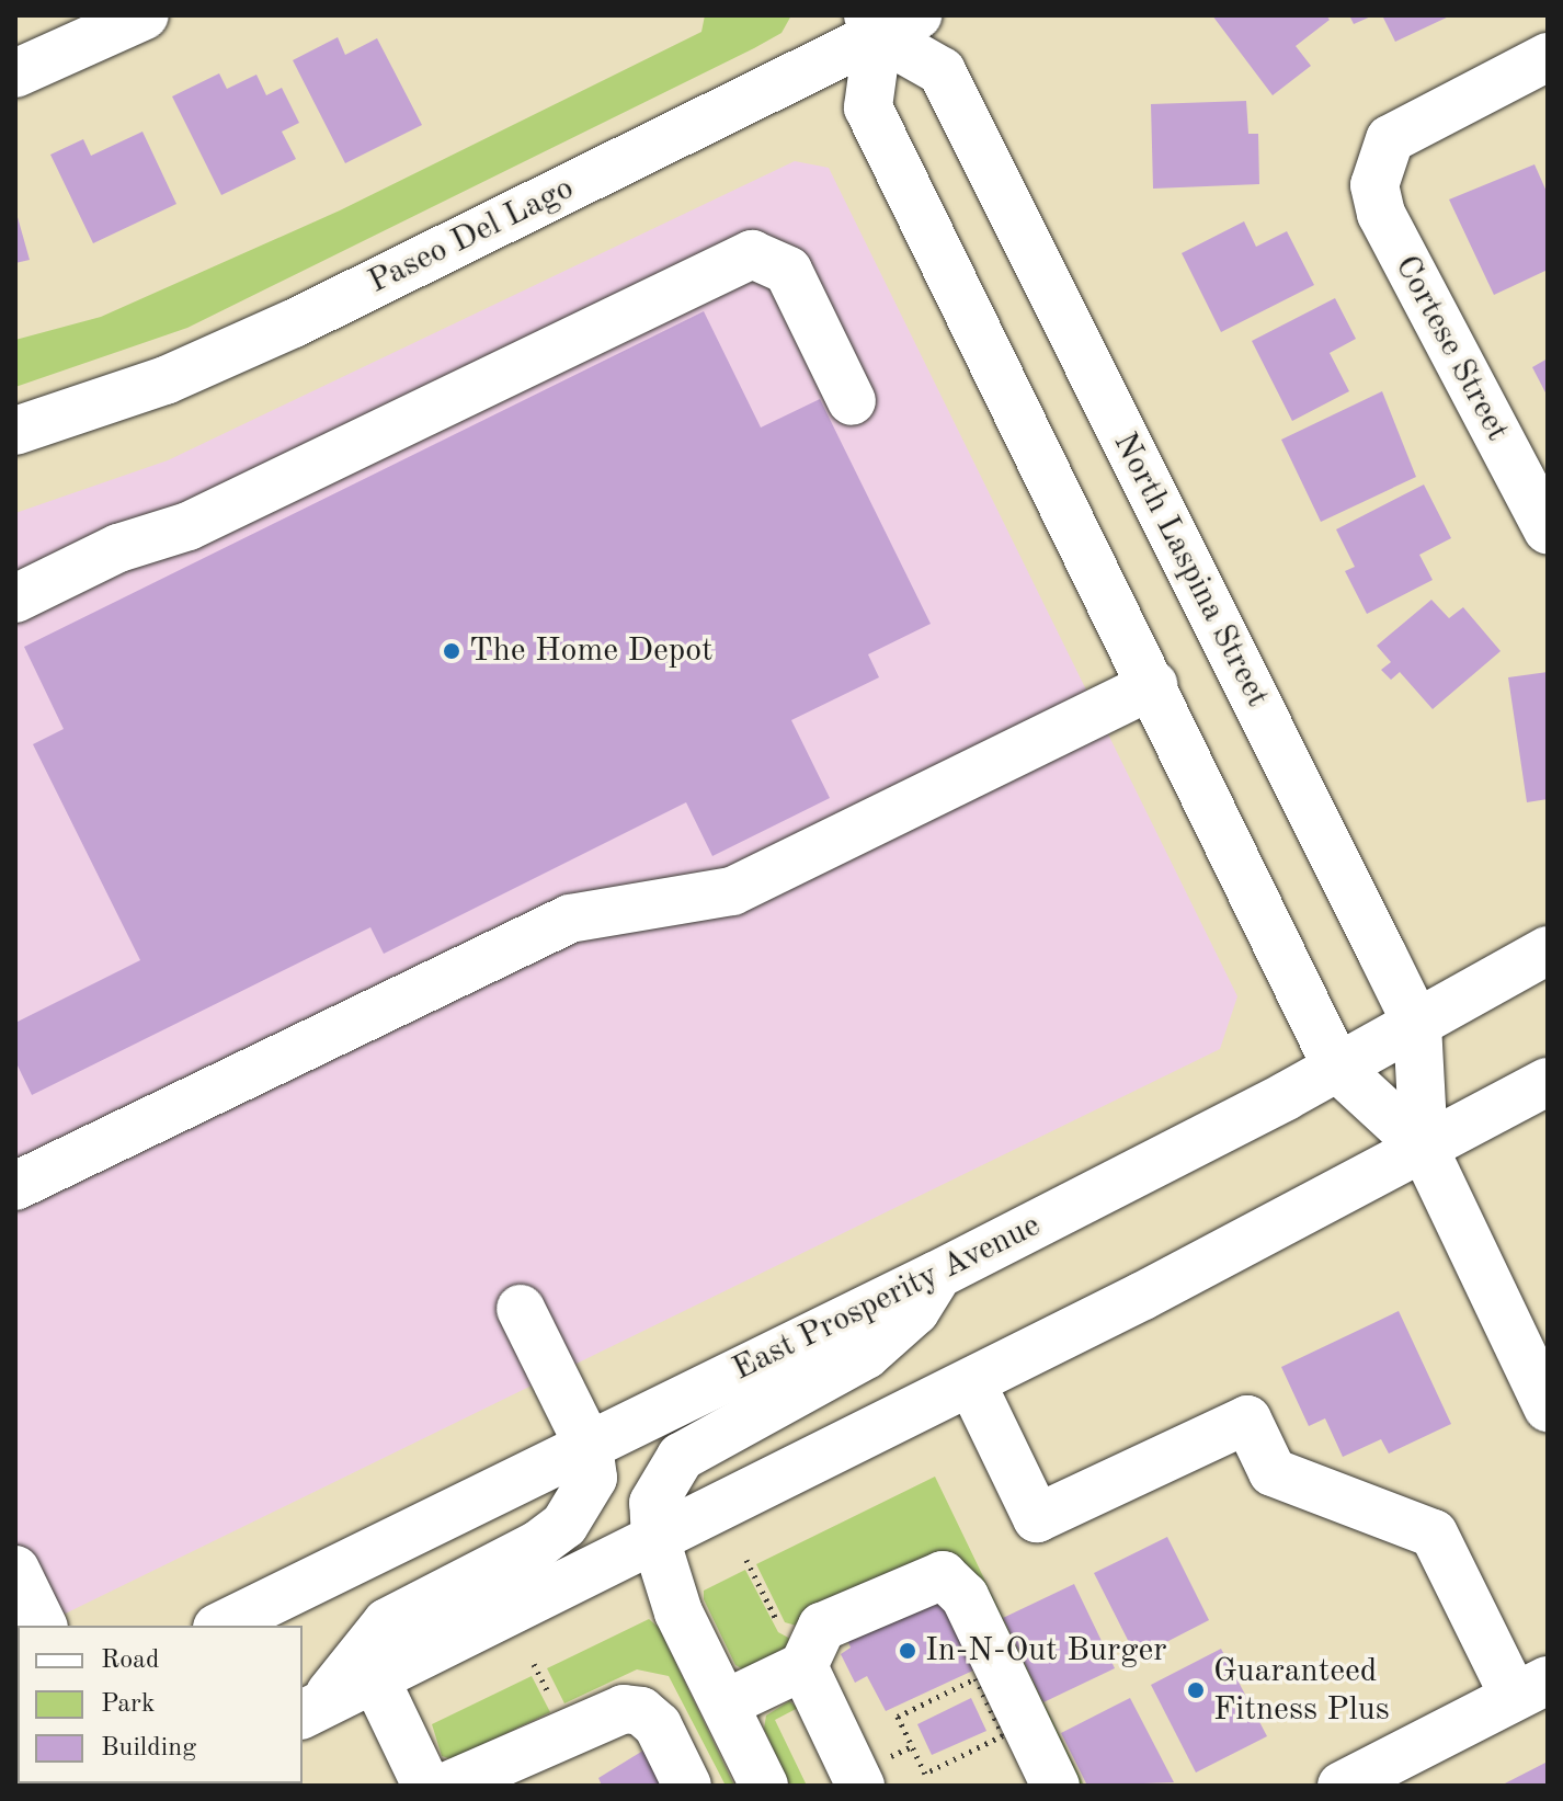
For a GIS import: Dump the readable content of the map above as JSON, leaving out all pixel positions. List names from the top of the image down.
{
  "streets": {
    "street": [
      "Paseo Del Lago",
      "Cortese Street",
      "North Laspina Street",
      "East Prosperity Avenue"
    ]
  },
  "crossings": [
    ["Paseo Del Lago", "North Laspina Street"],
    ["North Laspina Street", "East Prosperity Avenue"]
  ],
  "places": ["The Home Depot", "In-N-Out Burger", "Guaranteed Fitness Plus"],
  "legend": ["Road", "Park", "Building"]
}
